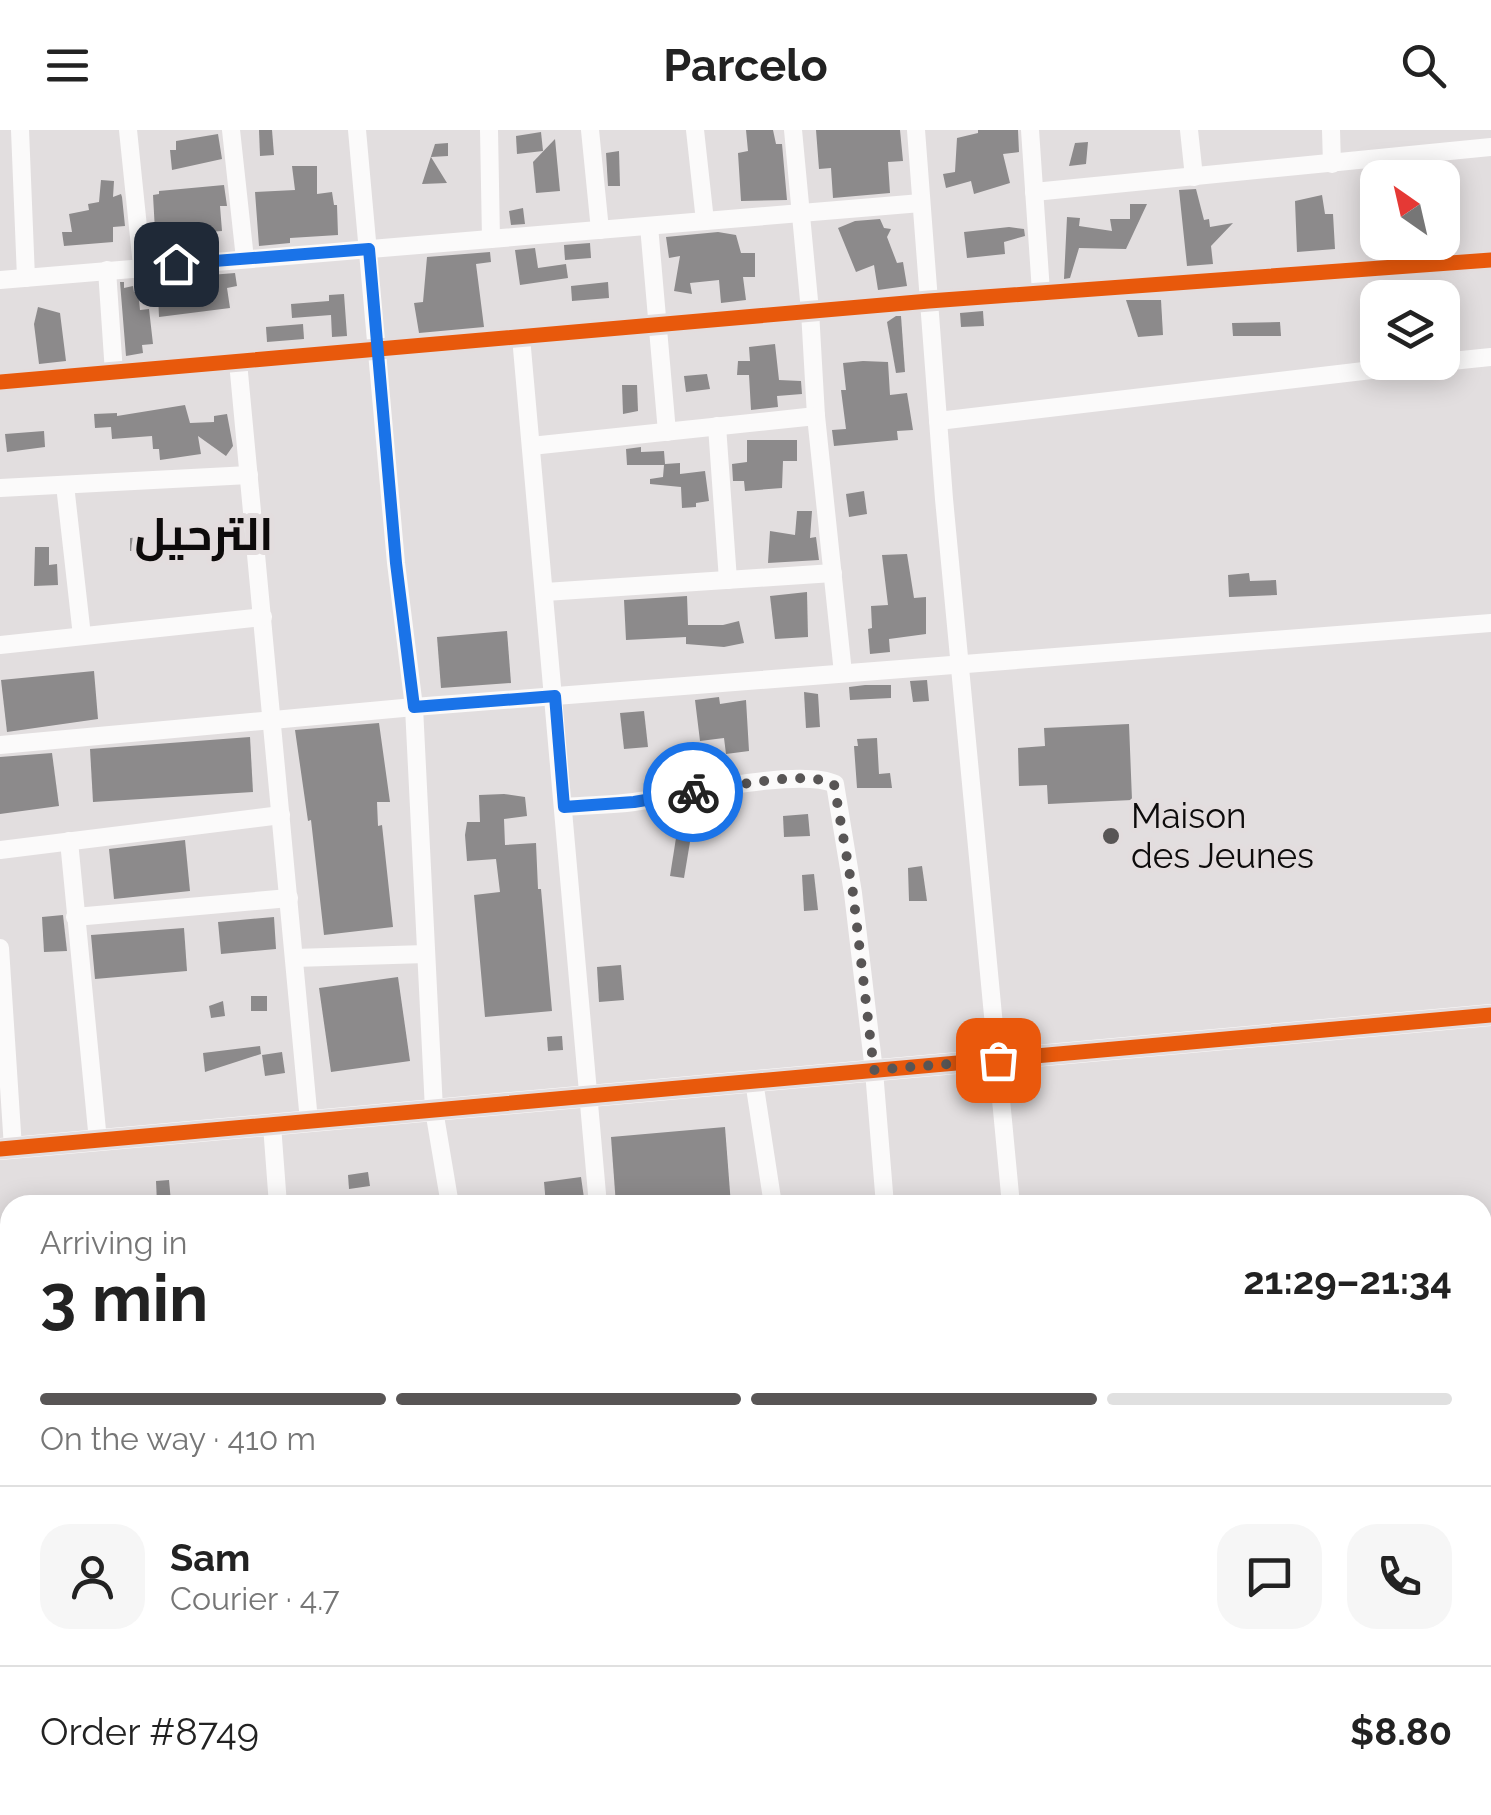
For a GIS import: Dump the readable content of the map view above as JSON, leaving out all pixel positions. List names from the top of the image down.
{
  "districts": ["الترحيل"],
  "places": ["Maison des Jeunes"],
  "north": "top left",
  "page": {
    "header": "Parcelo",
    "heading": ["3 min", "Arriving in", "21:29–21:34"],
    "panel": [
      "Sam",
      "Courier · 4.7",
      "Order #8749",
      "$8.80"
    ],
    "bar": "On the way · 410 m"
  }
}
